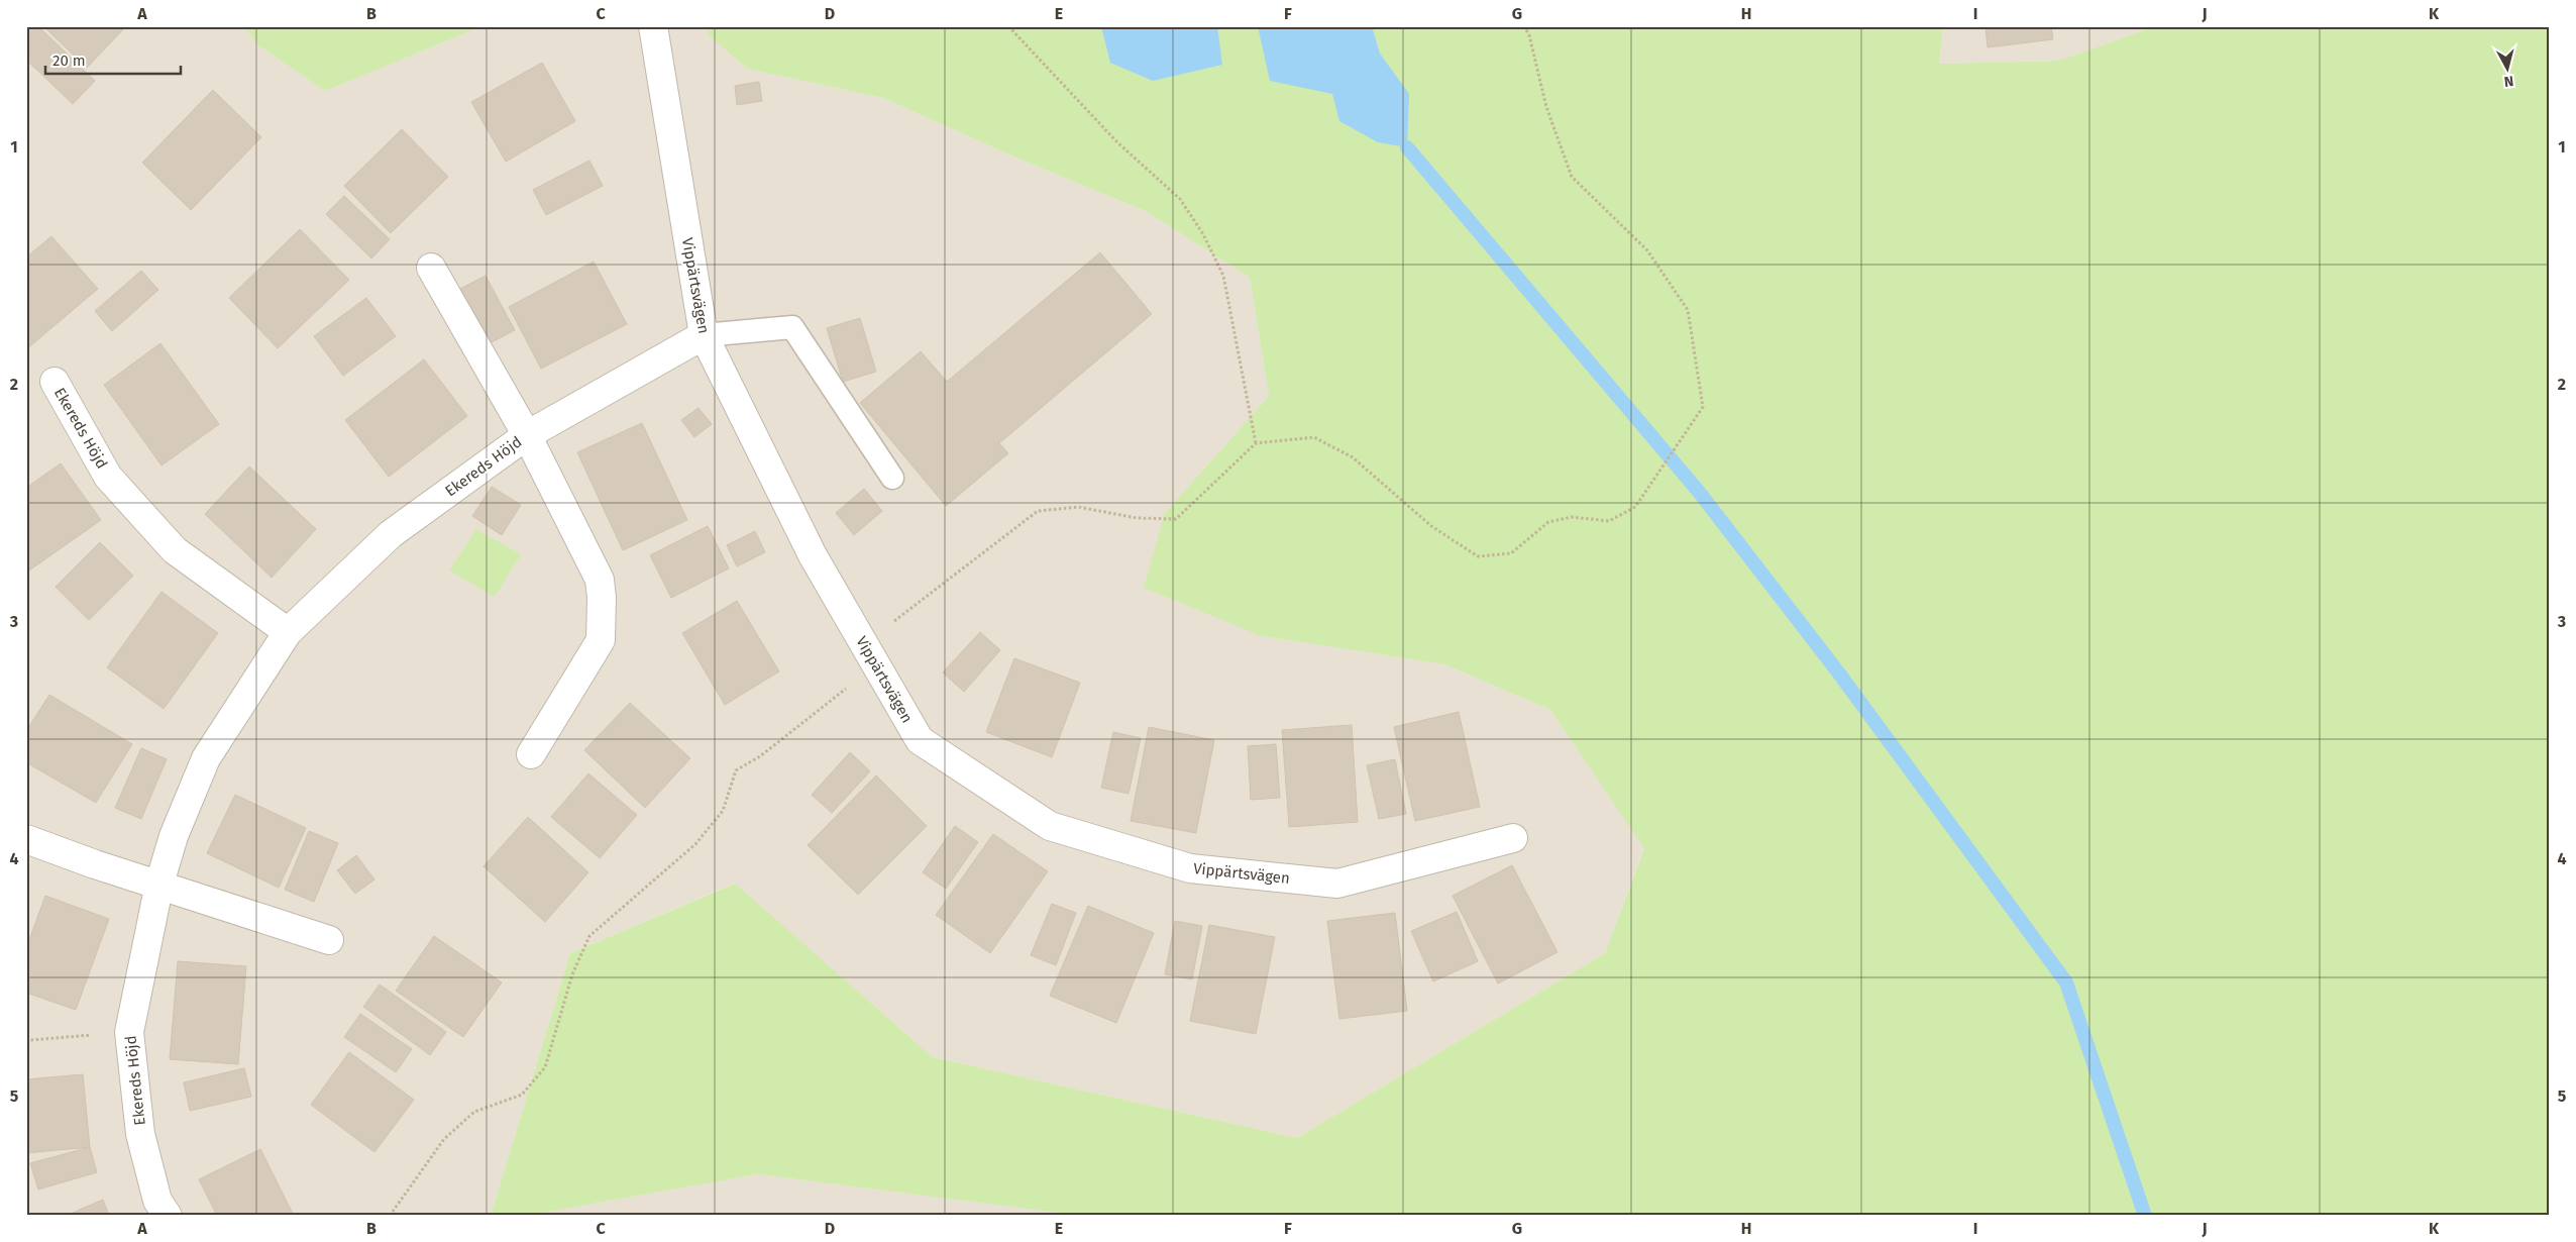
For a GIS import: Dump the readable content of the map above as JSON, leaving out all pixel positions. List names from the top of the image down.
{
  "streets": {
    "street": ["Vippärtsvägen", "Ekereds Höjd"]
  },
  "crossings": [
    ["Vippärtsvägen", "Ekereds Höjd"]
  ],
  "scale_bar": "20 m",
  "north": "bottom",
  "grid": {
    "columns": [
      "A",
      "B",
      "C",
      "D",
      "E",
      "F",
      "G",
      "H",
      "I",
      "J",
      "K"
    ],
    "rows": [
      "1",
      "2",
      "3",
      "4",
      "5"
    ]
  }
}
